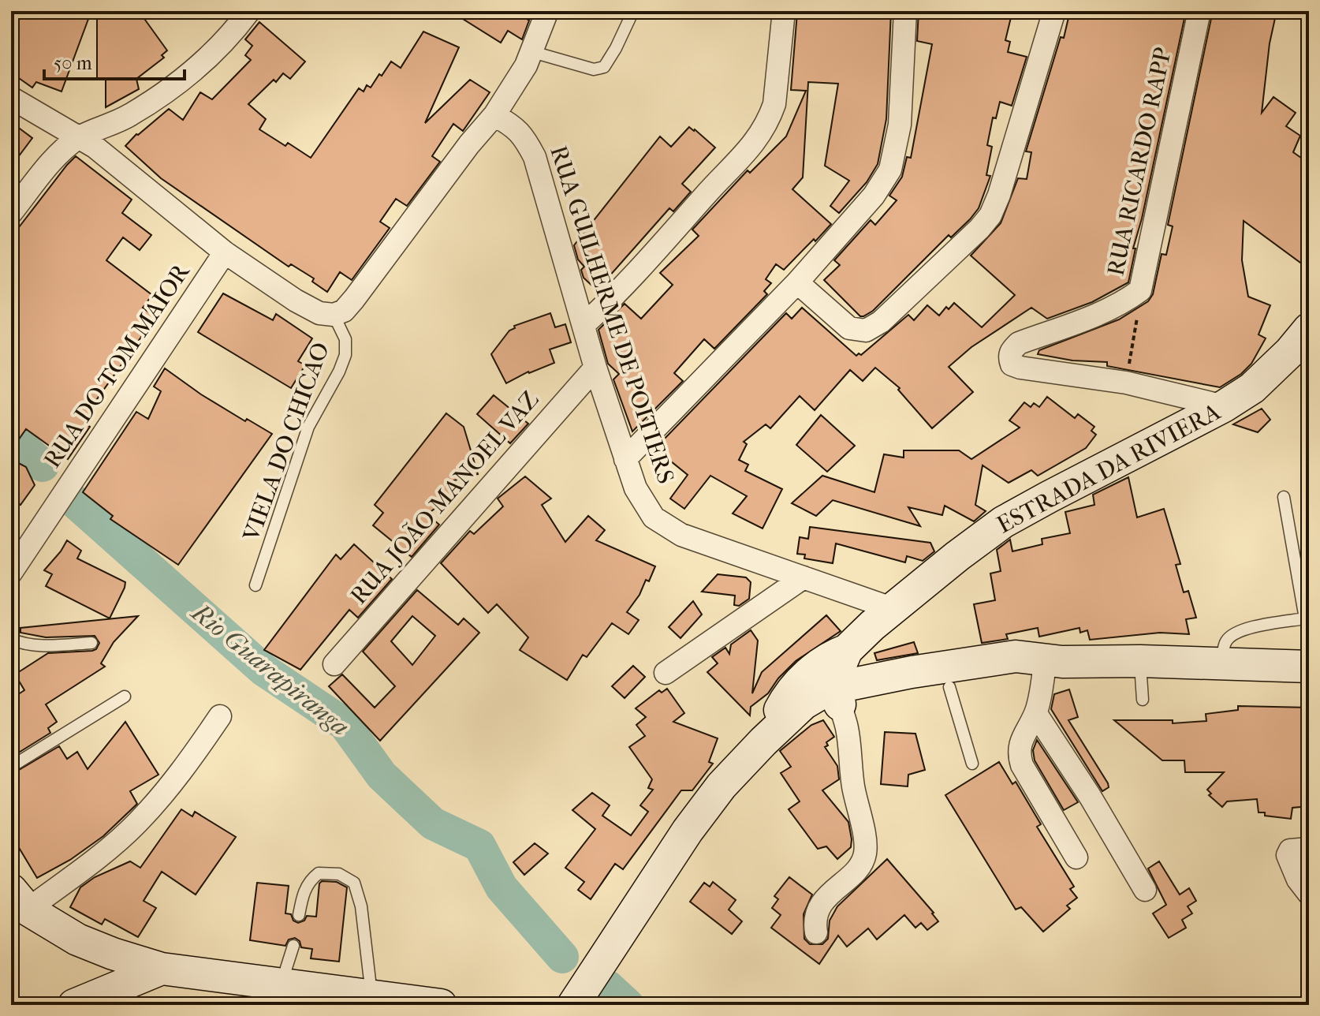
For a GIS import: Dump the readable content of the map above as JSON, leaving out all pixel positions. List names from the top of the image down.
{
  "streets": {
    "main road": ["ESTRADA DA RIVIERA"],
    "street": [
      "RUA RICARDO RAPP",
      "RUA GUILHERME DE POITIERS",
      "RUA DO TOM MAIOR",
      "RUA JOÃO MANOEL VAZ"
    ],
    "lane": ["VIELA DO CHICAO"]
  },
  "crossings": [
    ["RUA RICARDO RAPP", "ESTRADA DA RIVIERA"],
    ["RUA GUILHERME DE POITIERS", "ESTRADA DA RIVIERA"],
    ["RUA GUILHERME DE POITIERS", "RUA JOÃO MANOEL VAZ"]
  ],
  "water": ["Rio Guarapiranga"],
  "scale_bar": "50 m"
}
